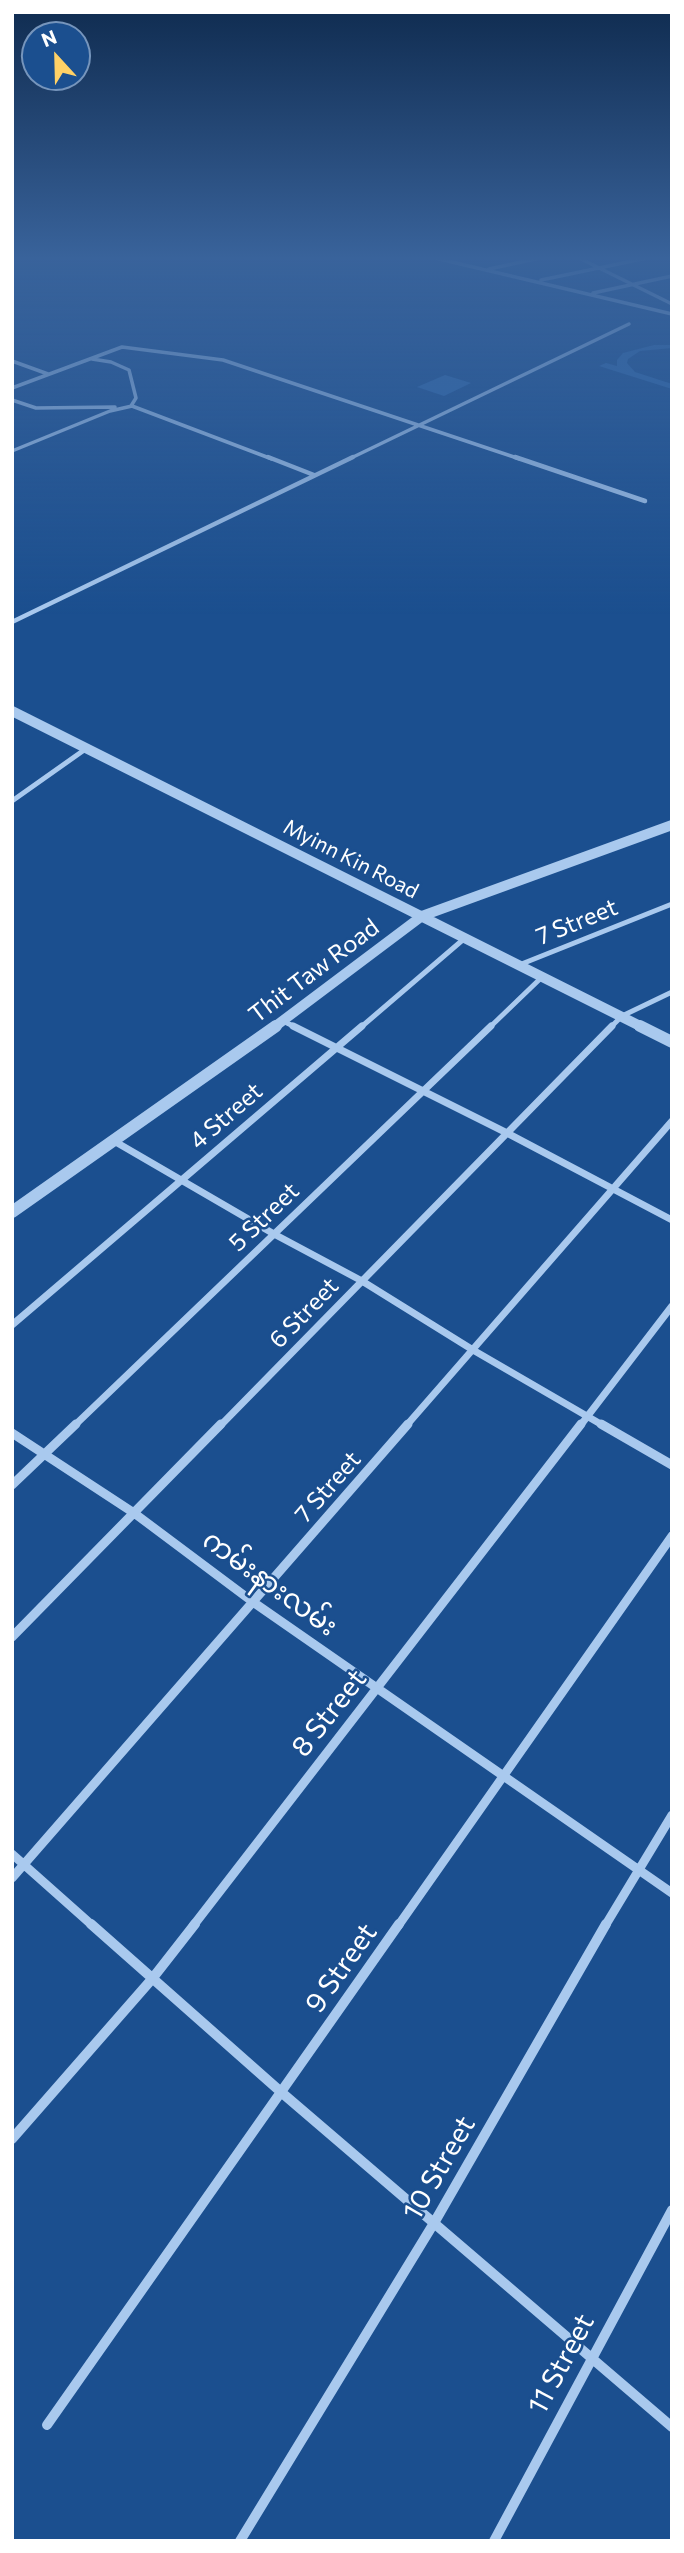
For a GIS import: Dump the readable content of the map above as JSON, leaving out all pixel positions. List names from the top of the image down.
{
  "streets": {
    "street": [
      "Myinn Kin Road",
      "7 Street",
      "Thit Taw Road",
      "4 Street",
      "5 Street",
      "6 Street",
      "ကမ်းနားလမ်း",
      "8 Street",
      "9 Street",
      "10 Street",
      "11 Street"
    ]
  },
  "crossings": [
    ["Myinn Kin Road", "7 Street"],
    ["Myinn Kin Road", "Thit Taw Road"],
    ["Myinn Kin Road", "4 Street"],
    ["7 Street", "5 Street"],
    ["7 Street", "ကမ်းနားလမ်း"],
    ["5 Street", "ကမ်းနားလမ်း"],
    ["6 Street", "ကမ်းနားလမ်း"],
    ["ကမ်းနားလမ်း", "8 Street"],
    ["ကမ်းနားလမ်း", "9 Street"],
    ["ကမ်းနားလမ်း", "10 Street"]
  ],
  "north": "top"
}
